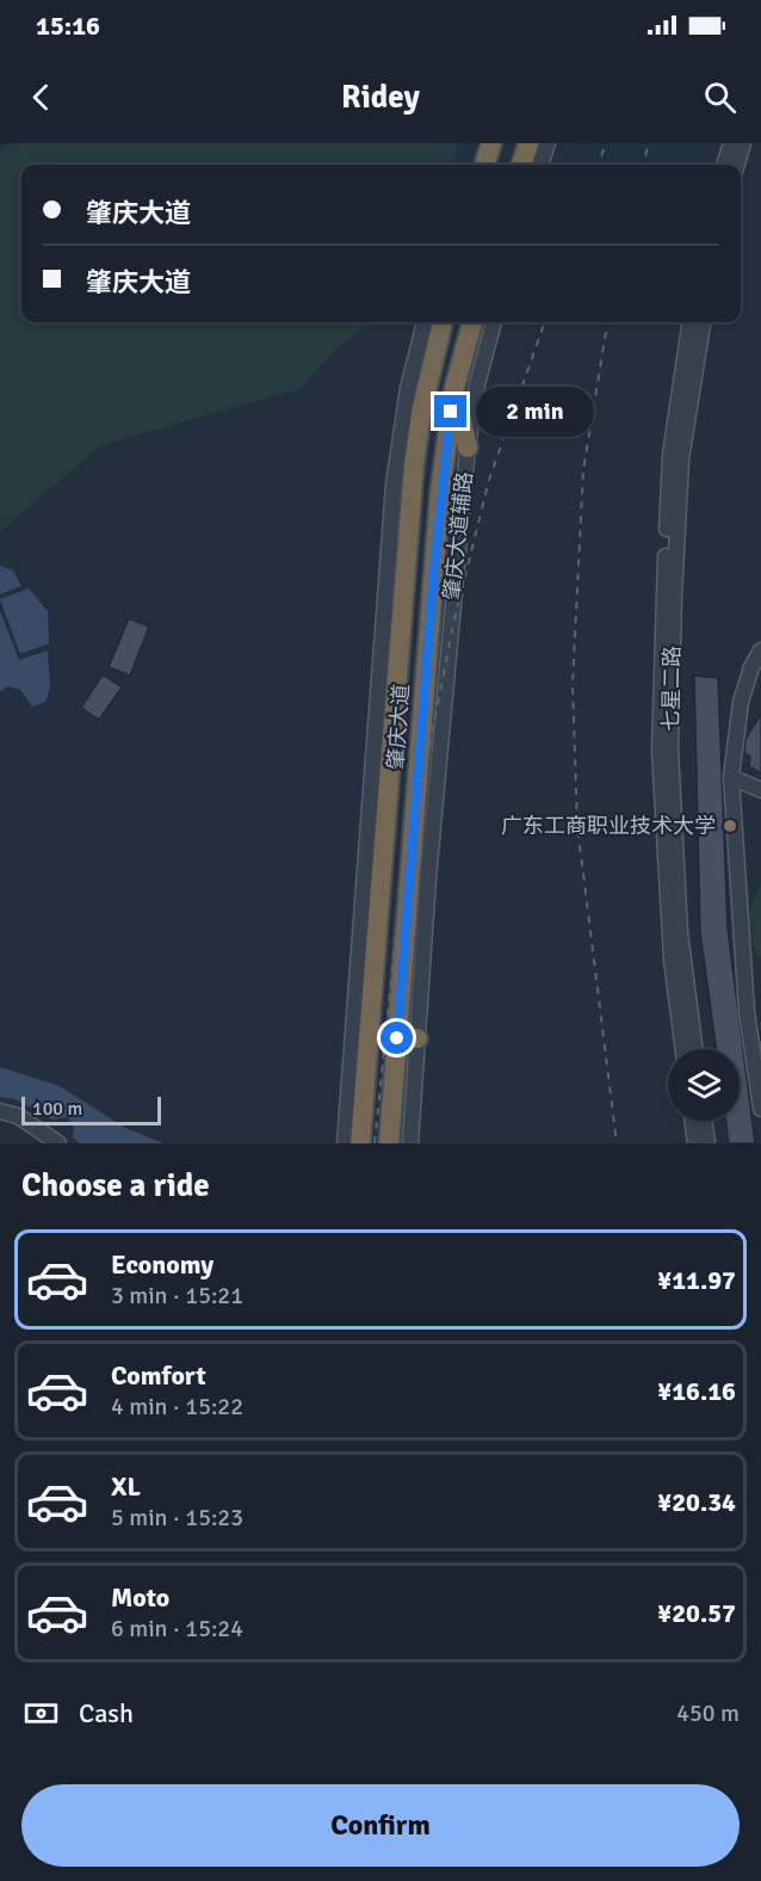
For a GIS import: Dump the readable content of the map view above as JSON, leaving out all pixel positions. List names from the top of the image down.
{
  "streets": {
    "highway": ["肇庆大道"],
    "street": ["肇庆大道辅路", "七星二路"]
  },
  "crossings": [
    ["肇庆大道辅路", "肇庆大道"]
  ],
  "places": ["广东工商职业技术大学"],
  "scale_bar": "100 m",
  "page": {
    "status": "15:16",
    "header": "Ridey",
    "banner": ["肇庆大道", "肇庆大道"],
    "bubble": "2 min",
    "scale": "100 m",
    "heading": "Choose a ride",
    "list": [
      {
        "name": "Economy",
        "note": "3 min · 15:21",
        "value": "¥11.97"
      },
      {
        "name": "Comfort",
        "note": "4 min · 15:22",
        "value": "¥16.16"
      },
      {
        "name": "XL",
        "note": "5 min · 15:23",
        "value": "¥20.34"
      },
      {
        "name": "Moto",
        "note": "6 min · 15:24",
        "value": "¥20.57"
      }
    ],
    "pay": ["Cash", "450 m"],
    "buttons": "Confirm"
  }
}
